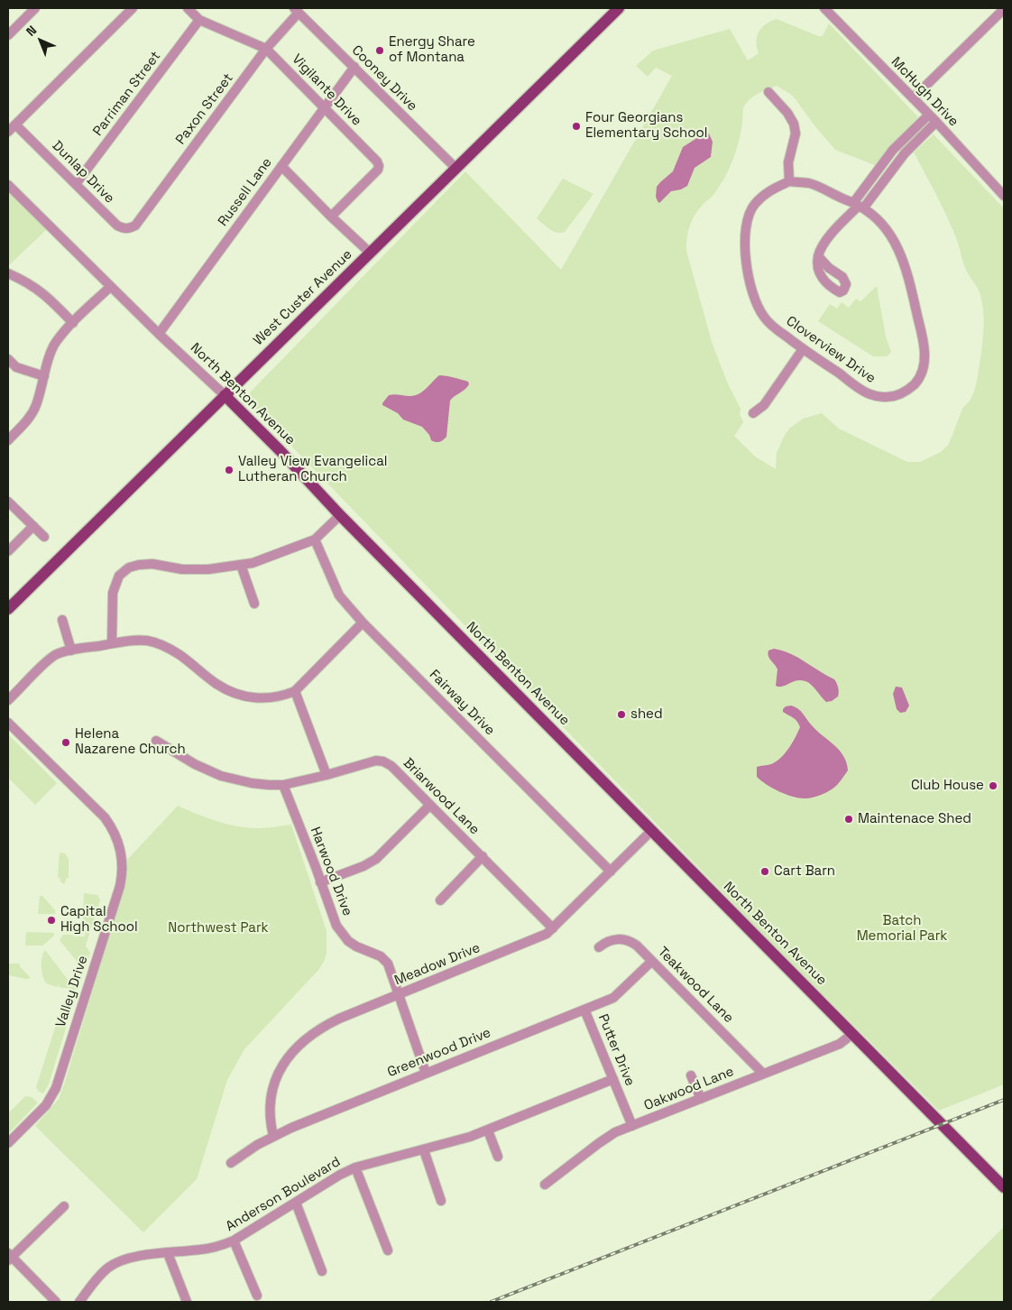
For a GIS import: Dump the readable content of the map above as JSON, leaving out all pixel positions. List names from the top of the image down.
{
  "streets": {
    "main road": ["West Custer Avenue", "North Benton Avenue"],
    "street": [
      "Cooney Drive",
      "Vigilante Drive",
      "McHugh Drive",
      "Parriman Street",
      "Paxon Street",
      "Dunlap Drive",
      "Russell Lane",
      "Cloverview Drive",
      "Fairway Drive",
      "Briarwood Lane",
      "Harwood Drive",
      "Meadow Drive",
      "Teakwood Lane",
      "Valley Drive",
      "Putter Drive",
      "Greenwood Drive",
      "Oakwood Lane",
      "Anderson Boulevard"
    ]
  },
  "crossings": [
    ["Cooney Drive", "Paxon Street"],
    ["Cooney Drive", "Russell Lane"],
    ["Cooney Drive", "West Custer Avenue"],
    ["Vigilante Drive", "Parriman Street"],
    ["Vigilante Drive", "Paxon Street"],
    ["Vigilante Drive", "Russell Lane"],
    ["Parriman Street", "Dunlap Drive"],
    ["Paxon Street", "Dunlap Drive"],
    ["Russell Lane", "North Benton Avenue"],
    ["West Custer Avenue", "North Benton Avenue"],
    ["North Benton Avenue", "Meadow Drive"],
    ["North Benton Avenue", "Oakwood Lane"],
    ["Fairway Drive", "Meadow Drive"],
    ["Briarwood Lane", "Harwood Drive"],
    ["Briarwood Lane", "Meadow Drive"],
    ["Harwood Drive", "Meadow Drive"],
    ["Harwood Drive", "Greenwood Drive"],
    ["Meadow Drive", "Greenwood Drive"],
    ["Teakwood Lane", "Greenwood Drive"],
    ["Teakwood Lane", "Oakwood Lane"],
    ["Putter Drive", "Greenwood Drive"],
    ["Putter Drive", "Oakwood Lane"],
    ["Putter Drive", "Anderson Boulevard"]
  ],
  "parks": ["Batch Memorial Park", "Northwest Park"],
  "places": [
    "Energy Share of Montana",
    "Four Georgians Elementary School",
    "Valley View Evangelical Lutheran Church",
    "shed",
    "Helena Nazarene Church",
    "Club House",
    "Maintenace Shed",
    "Cart Barn",
    "Capital High School"
  ],
  "north": "top left"
}
